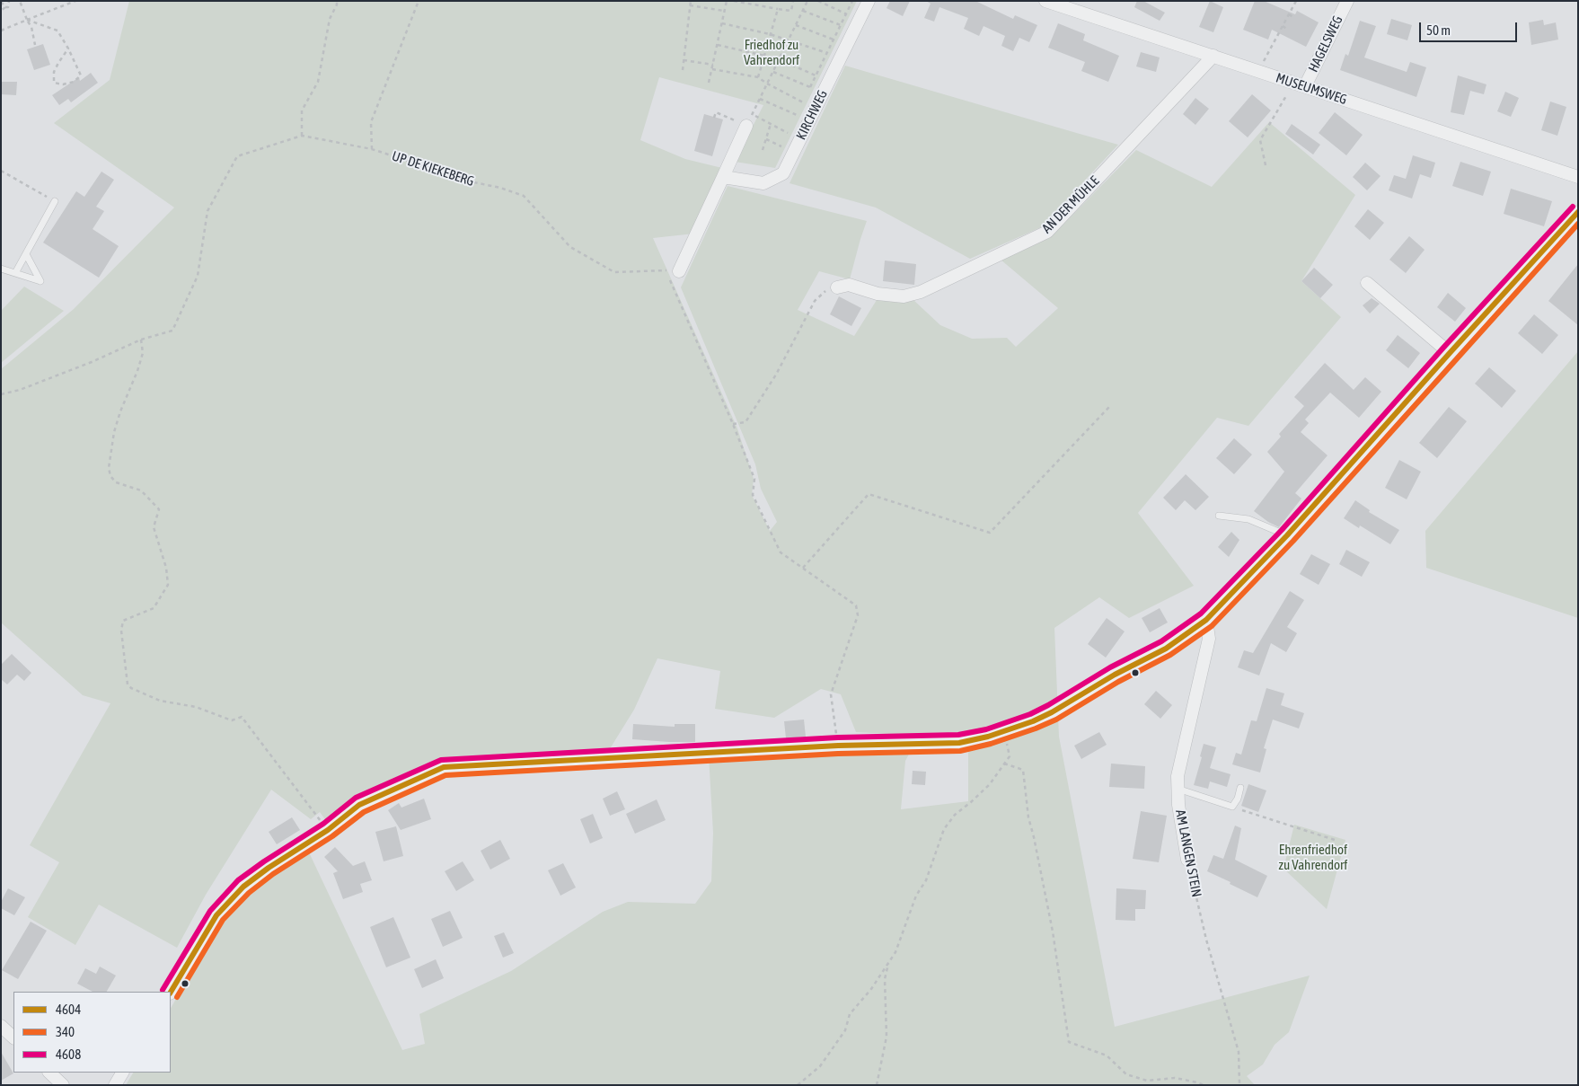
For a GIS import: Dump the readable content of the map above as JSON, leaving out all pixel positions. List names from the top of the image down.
{
  "streets": {
    "street": [
      "HAGELSWEG",
      "MUSEUMSWEG",
      "KIRCHWEG",
      "AN DER MÜHLE",
      "AM LANGEN STEIN"
    ],
    "path": ["UP DE KIEKEBERG"]
  },
  "crossings": [
    ["HAGELSWEG", "MUSEUMSWEG"],
    ["MUSEUMSWEG", "AN DER MÜHLE"]
  ],
  "parks": ["Friedhof zu Vahrendorf", "Ehrenfriedhof zu Vahrendorf"],
  "lines": ["transit line 4608", "transit line 4604", "transit line 340"],
  "legend": ["4604", "340", "4608"],
  "scale_bar": "50 m"
}
